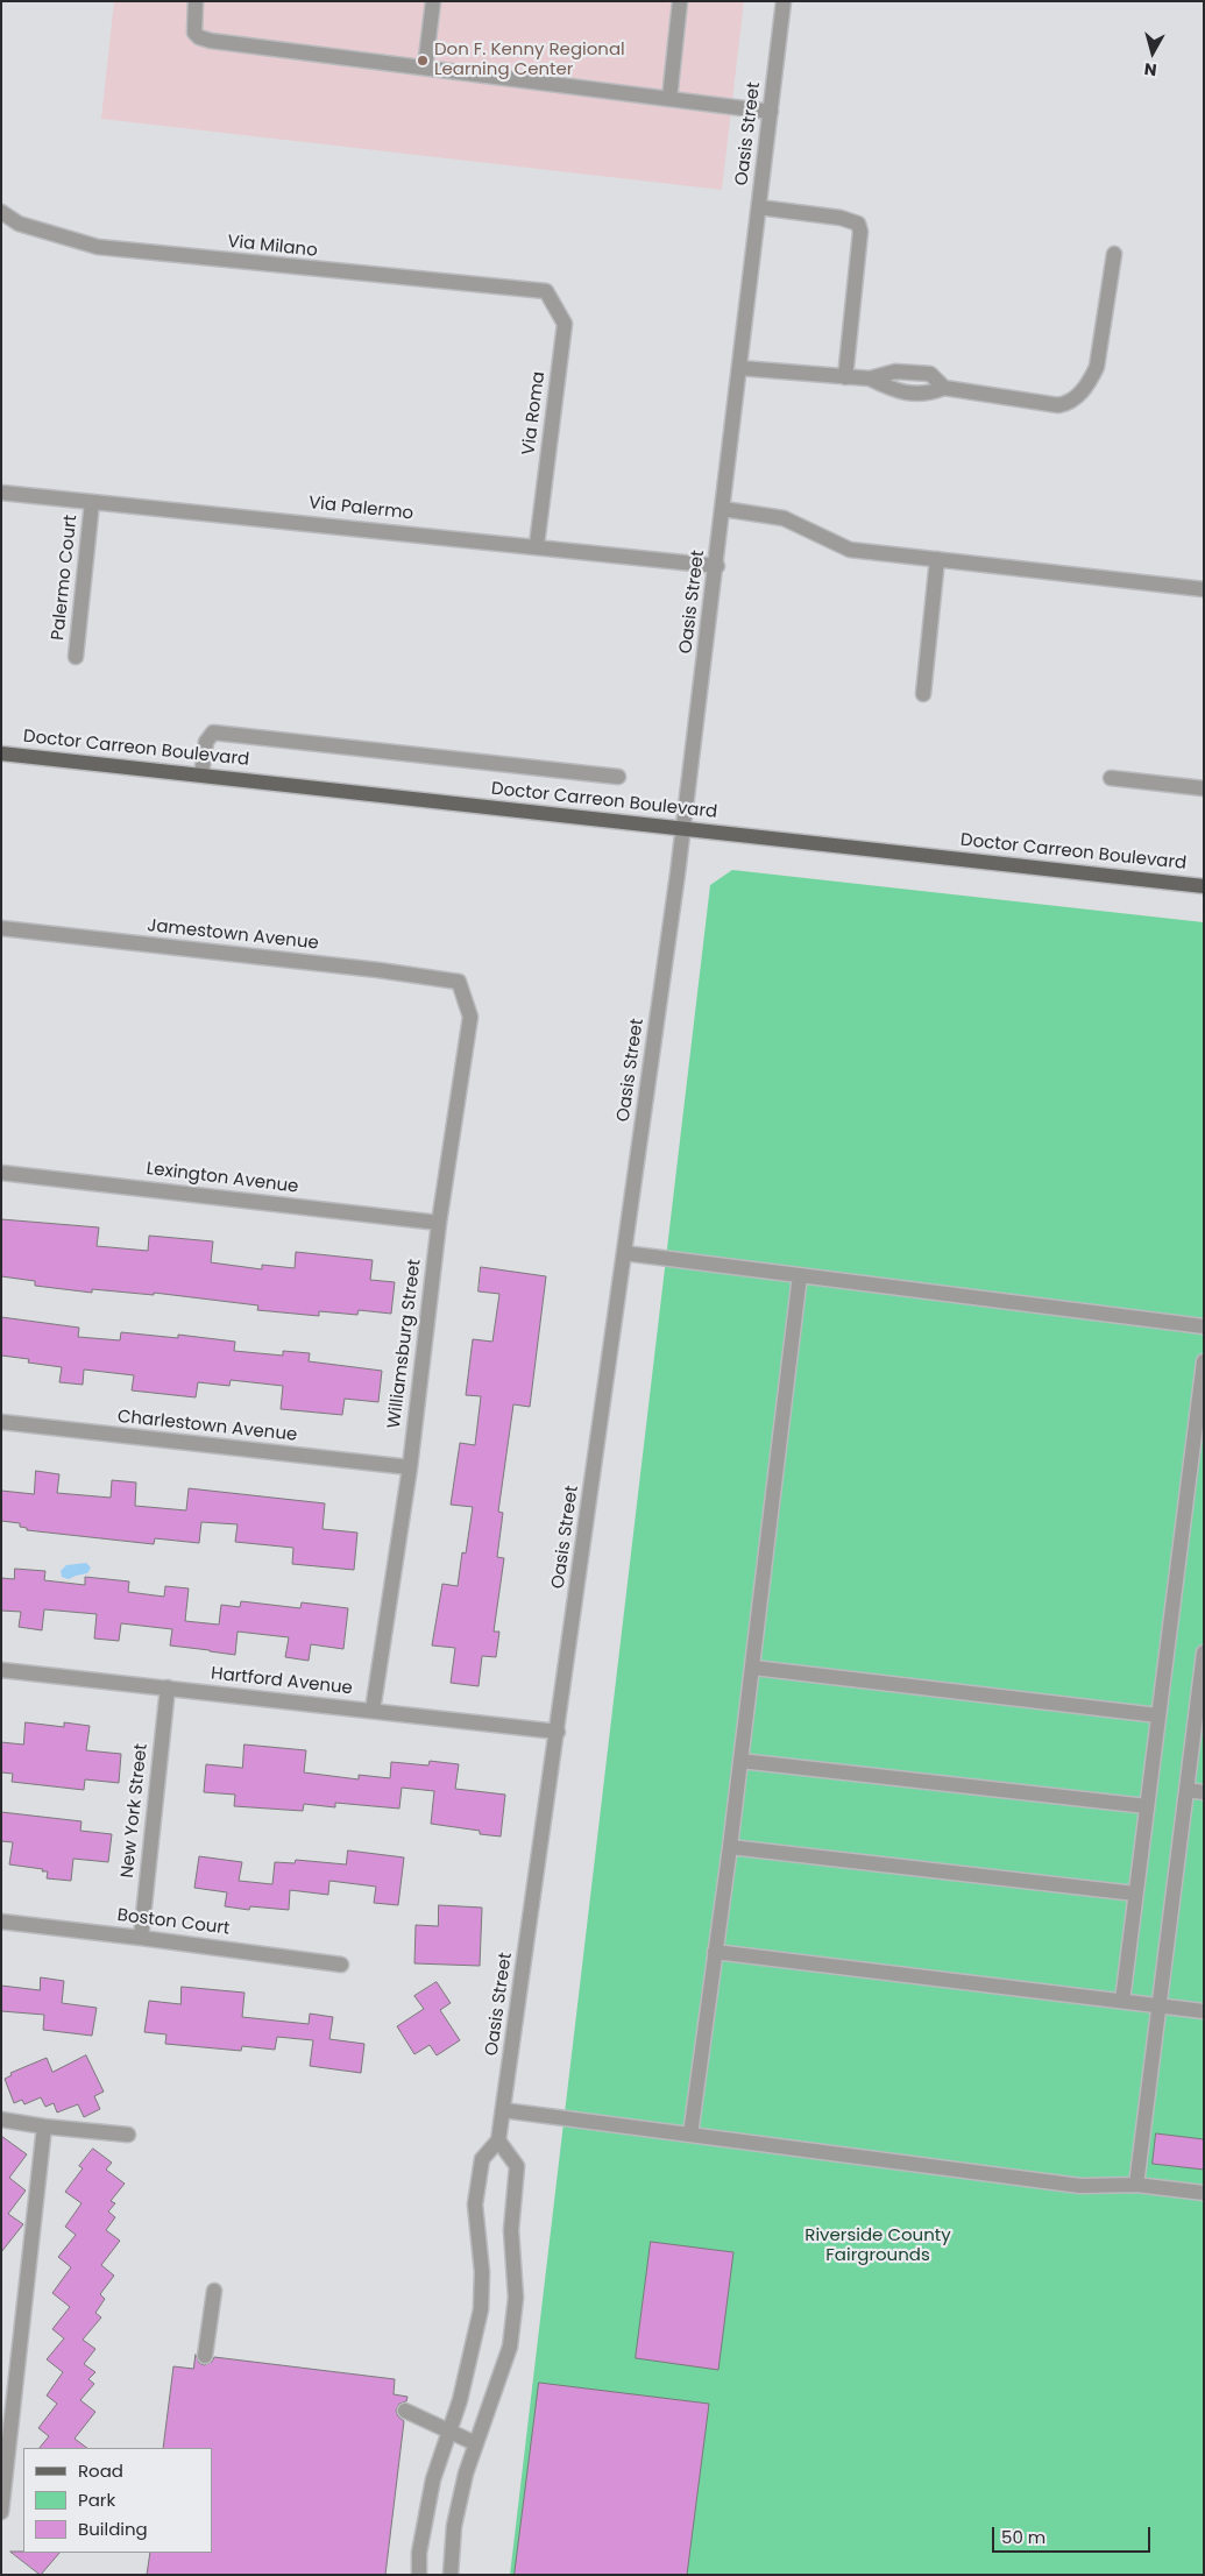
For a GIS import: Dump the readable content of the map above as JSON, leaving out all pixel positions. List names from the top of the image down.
{
  "streets": {
    "main road": ["Doctor Carreon Boulevard"],
    "street": [
      "Oasis Street",
      "Via Milano",
      "Via Roma",
      "Via Palermo",
      "Palermo Court",
      "Jamestown Avenue",
      "Lexington Avenue",
      "Williamsburg Street",
      "Charlestown Avenue",
      "Hartford Avenue",
      "New York Street",
      "Boston Court"
    ]
  },
  "crossings": [
    ["Oasis Street", "Via Palermo"],
    ["Oasis Street", "Doctor Carreon Boulevard"],
    ["Oasis Street", "Hartford Avenue"],
    ["Via Milano", "Via Roma"],
    ["Via Roma", "Via Palermo"],
    ["Via Palermo", "Palermo Court"],
    ["Jamestown Avenue", "Williamsburg Street"],
    ["Lexington Avenue", "Williamsburg Street"],
    ["Williamsburg Street", "Charlestown Avenue"],
    ["Williamsburg Street", "Hartford Avenue"],
    ["Hartford Avenue", "New York Street"],
    ["New York Street", "Boston Court"]
  ],
  "parks": ["Riverside County Fairgrounds"],
  "places": ["Don F. Kenny Regional Learning Center"],
  "legend": ["Road", "Park", "Building"],
  "scale_bar": "50 m",
  "north": "bottom"
}
